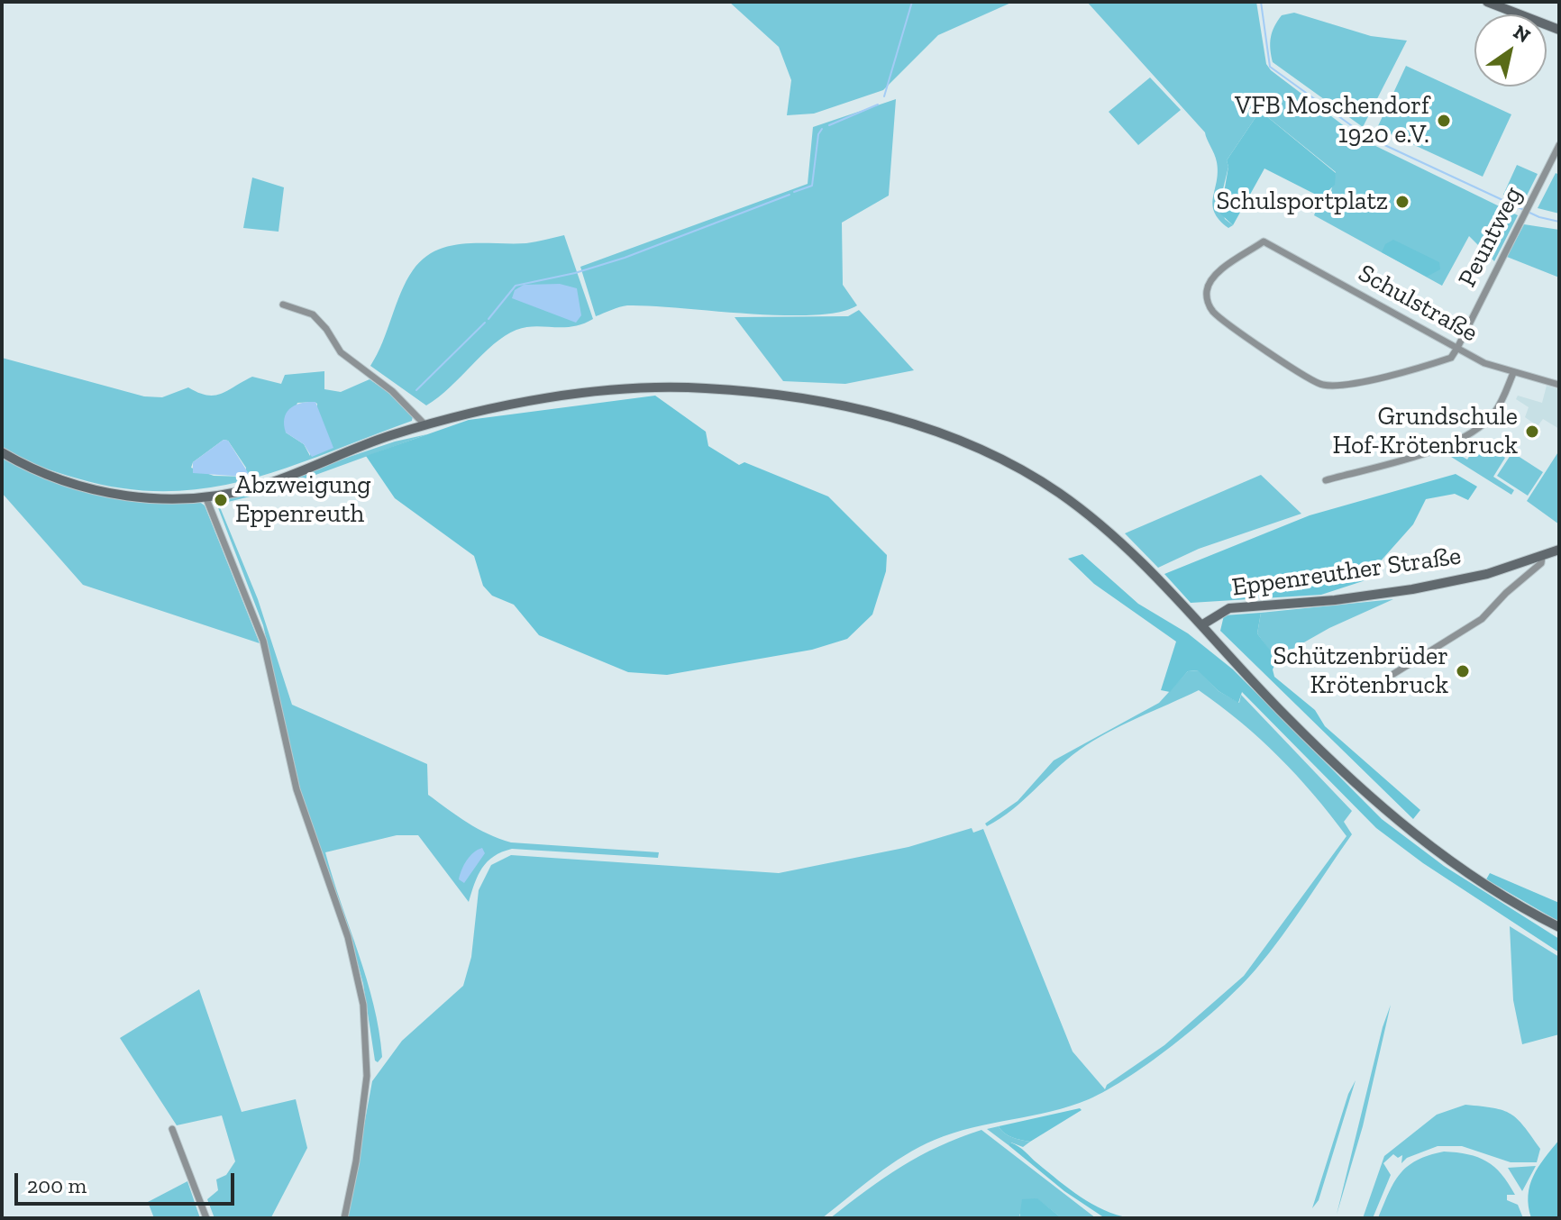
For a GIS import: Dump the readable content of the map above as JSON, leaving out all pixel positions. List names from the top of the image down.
{
  "streets": {
    "main road": ["Eppenreuther Straße"],
    "street": ["Peuntweg", "Schulstraße"]
  },
  "crossings": [
    ["Peuntweg", "Schulstraße"]
  ],
  "places": [
    "VFB Moschendorf 1920 e.V.",
    "Schulsportplatz",
    "Grundschule Hof-Krötenbruck",
    "Abzweigung Eppenreuth",
    "Schützenbrüder Krötenbruck"
  ],
  "scale_bar": "200 m",
  "north": "top right"
}
